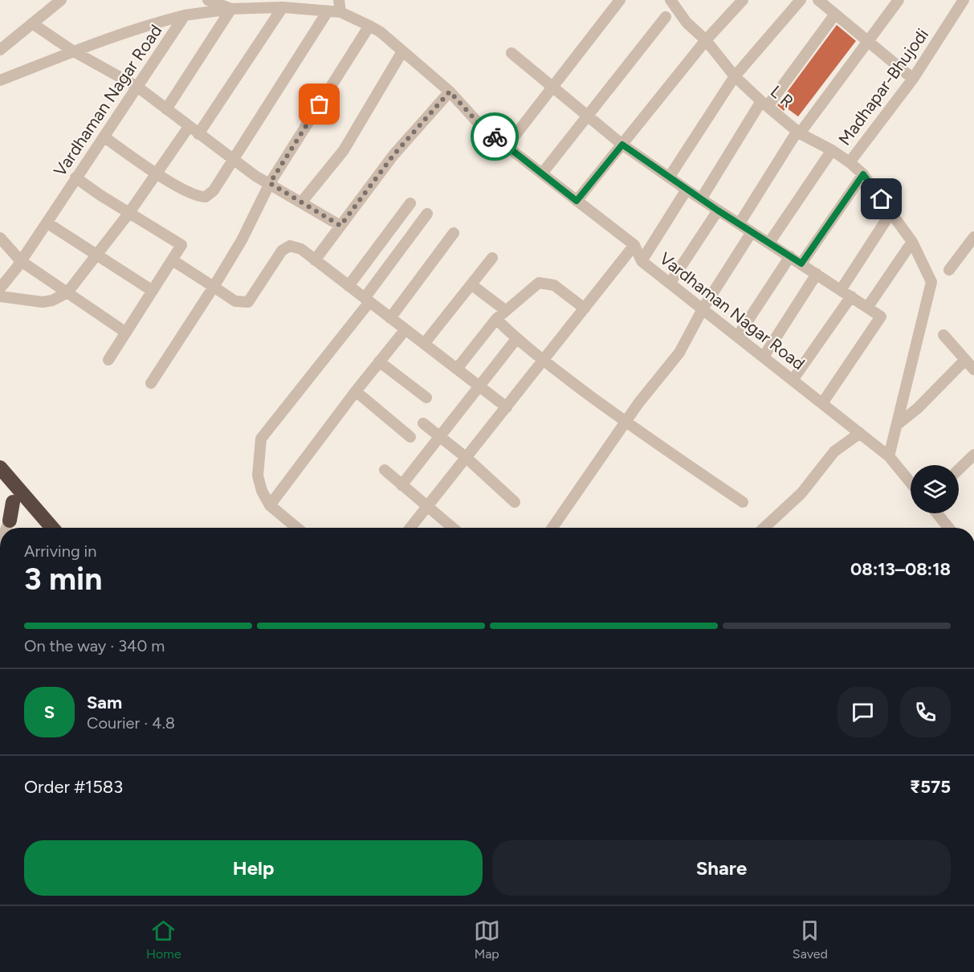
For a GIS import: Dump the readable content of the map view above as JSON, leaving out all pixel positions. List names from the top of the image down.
{
  "streets": {
    "street": ["Madhapar-Bhujodi", "L R", "Vardhaman Nagar Road"]
  },
  "crossings": [
    ["Madhapar-Bhujodi", "L R"],
    ["Madhapar-Bhujodi", "Vardhaman Nagar Road"]
  ],
  "page": {
    "heading": ["3 min", "Arriving in", "08:13–08:18"],
    "panel": [
      "Sam",
      "Courier · 4.8",
      "Order #1583",
      "₹575"
    ],
    "bar": "On the way · 340 m",
    "round": "S",
    "buttons": ["Help", "Share"],
    "tabs": ["Home", "Map", "Saved"]
  }
}
